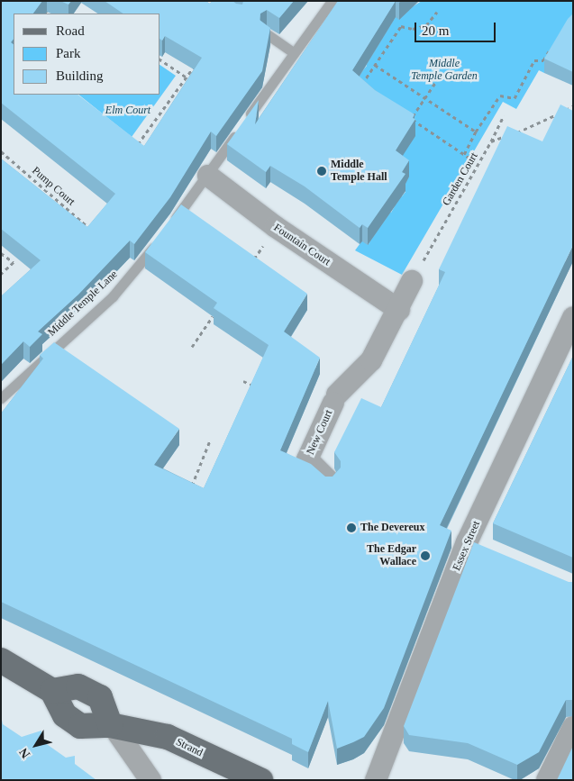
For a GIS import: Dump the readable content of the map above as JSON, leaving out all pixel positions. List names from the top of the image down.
{
  "streets": {
    "main road": ["Strand"],
    "street": ["Fountain Court", "New Court", "Essex Street"],
    "lane": ["Middle Temple Lane"],
    "path": ["Garden Court", "Pump Court"]
  },
  "crossings": [
    ["Fountain Court", "Middle Temple Lane"],
    ["Fountain Court", "New Court"]
  ],
  "parks": ["Middle Temple Garden", "Elm Court"],
  "places": ["Middle Temple Hall", "The Devereux", "The Edgar Wallace"],
  "legend": ["Road", "Park", "Building"],
  "scale_bar": "20 m",
  "north": "bottom left"
}
